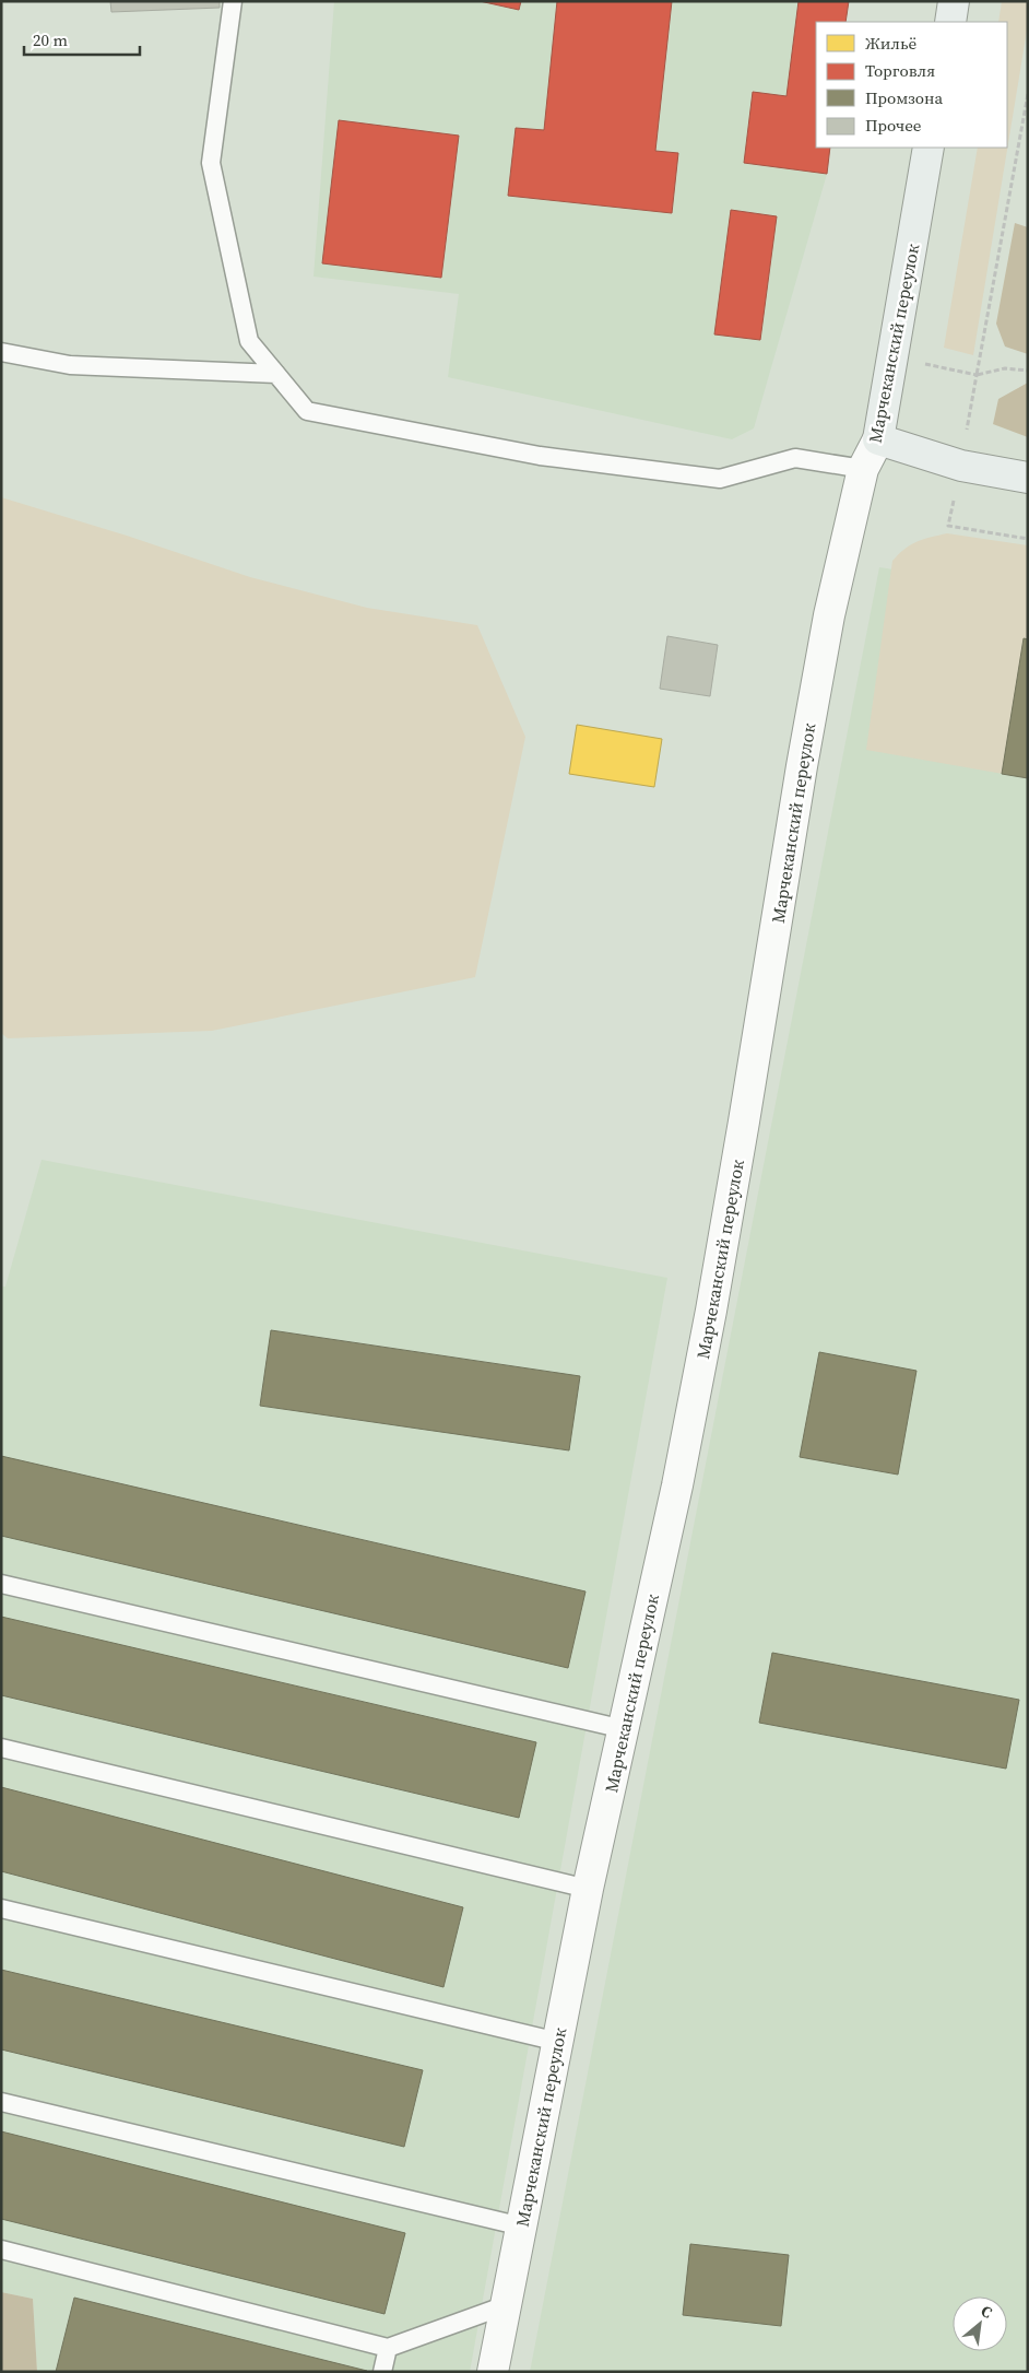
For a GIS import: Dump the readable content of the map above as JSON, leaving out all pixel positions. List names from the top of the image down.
{
  "streets": {
    "main road": ["Марчеканский переулок"]
  },
  "legend": [
    "Жильё",
    "Торговля",
    "Промзона",
    "Прочее"
  ],
  "scale_bar": "20 m",
  "north": "top right"
}
